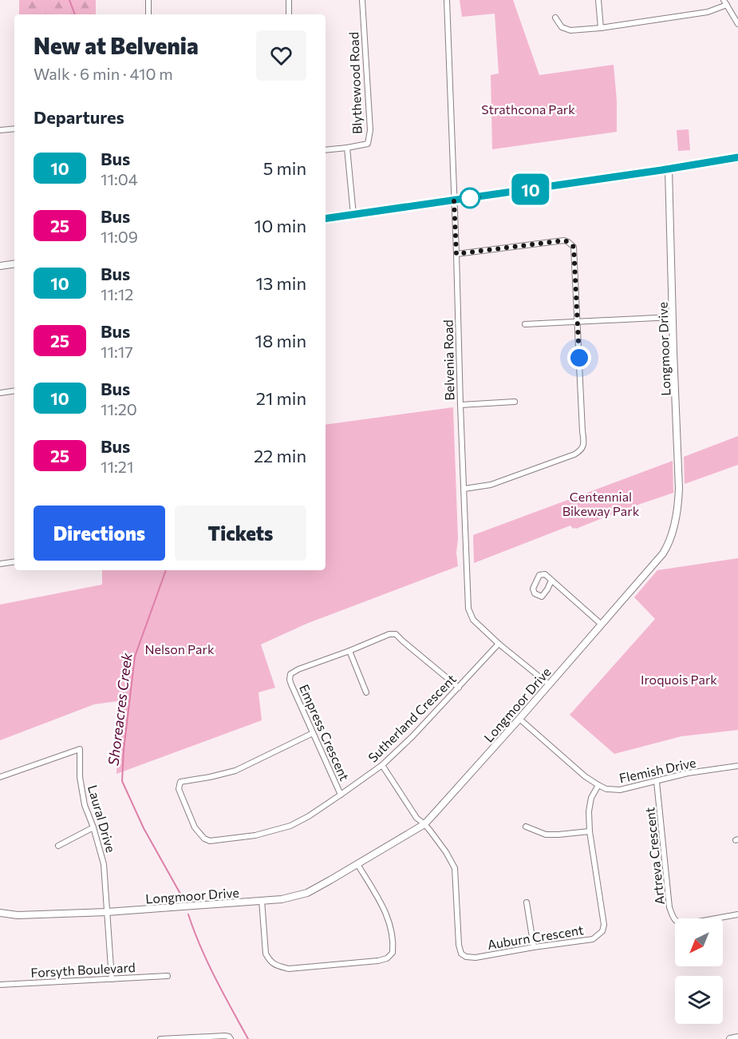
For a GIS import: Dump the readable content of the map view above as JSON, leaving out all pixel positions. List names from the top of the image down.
{
  "streets": {
    "street": [
      "Blythewood Road",
      "Longmoor Drive",
      "Belvenia Road",
      "Sutherland Crescent",
      "Empress Crescent",
      "Flemish Drive",
      "Laural Drive",
      "Artreva Crescent",
      "Auburn Crescent",
      "Forsyth Boulevard"
    ]
  },
  "crossings": [
    ["Longmoor Drive", "Belvenia Road"],
    ["Longmoor Drive", "Flemish Drive"],
    ["Longmoor Drive", "Laural Drive"],
    ["Longmoor Drive", "Auburn Crescent"],
    ["Belvenia Road", "Sutherland Crescent"],
    ["Sutherland Crescent", "Empress Crescent"],
    ["Flemish Drive", "Artreva Crescent"],
    ["Flemish Drive", "Auburn Crescent"],
    ["Laural Drive", "Forsyth Boulevard"]
  ],
  "water": ["Shoreacres Creek"],
  "parks": [
    "Strathcona Park",
    "Centennial Bikeway Park",
    "Nelson Park",
    "Iroquois Park"
  ],
  "lines": ["bus line 10"],
  "north": "bottom left",
  "page": {
    "on_map": "10",
    "heading": [
      ["New at Belvenia", "Walk · 6 min · 410 m"],
      "Departures"
    ],
    "list": [
      {
        "mark": "10",
        "name": "Bus",
        "note": "11:04",
        "value": "5 min"
      },
      {
        "mark": "25",
        "name": "Bus",
        "note": "11:09",
        "value": "10 min"
      },
      {
        "mark": "10",
        "name": "Bus",
        "note": "11:12",
        "value": "13 min"
      },
      {
        "mark": "25",
        "name": "Bus",
        "note": "11:17",
        "value": "18 min"
      },
      {
        "mark": "10",
        "name": "Bus",
        "note": "11:20",
        "value": "21 min"
      },
      {
        "mark": "25",
        "name": "Bus",
        "note": "11:21",
        "value": "22 min"
      }
    ],
    "buttons": ["Directions", "Tickets"]
  }
}
